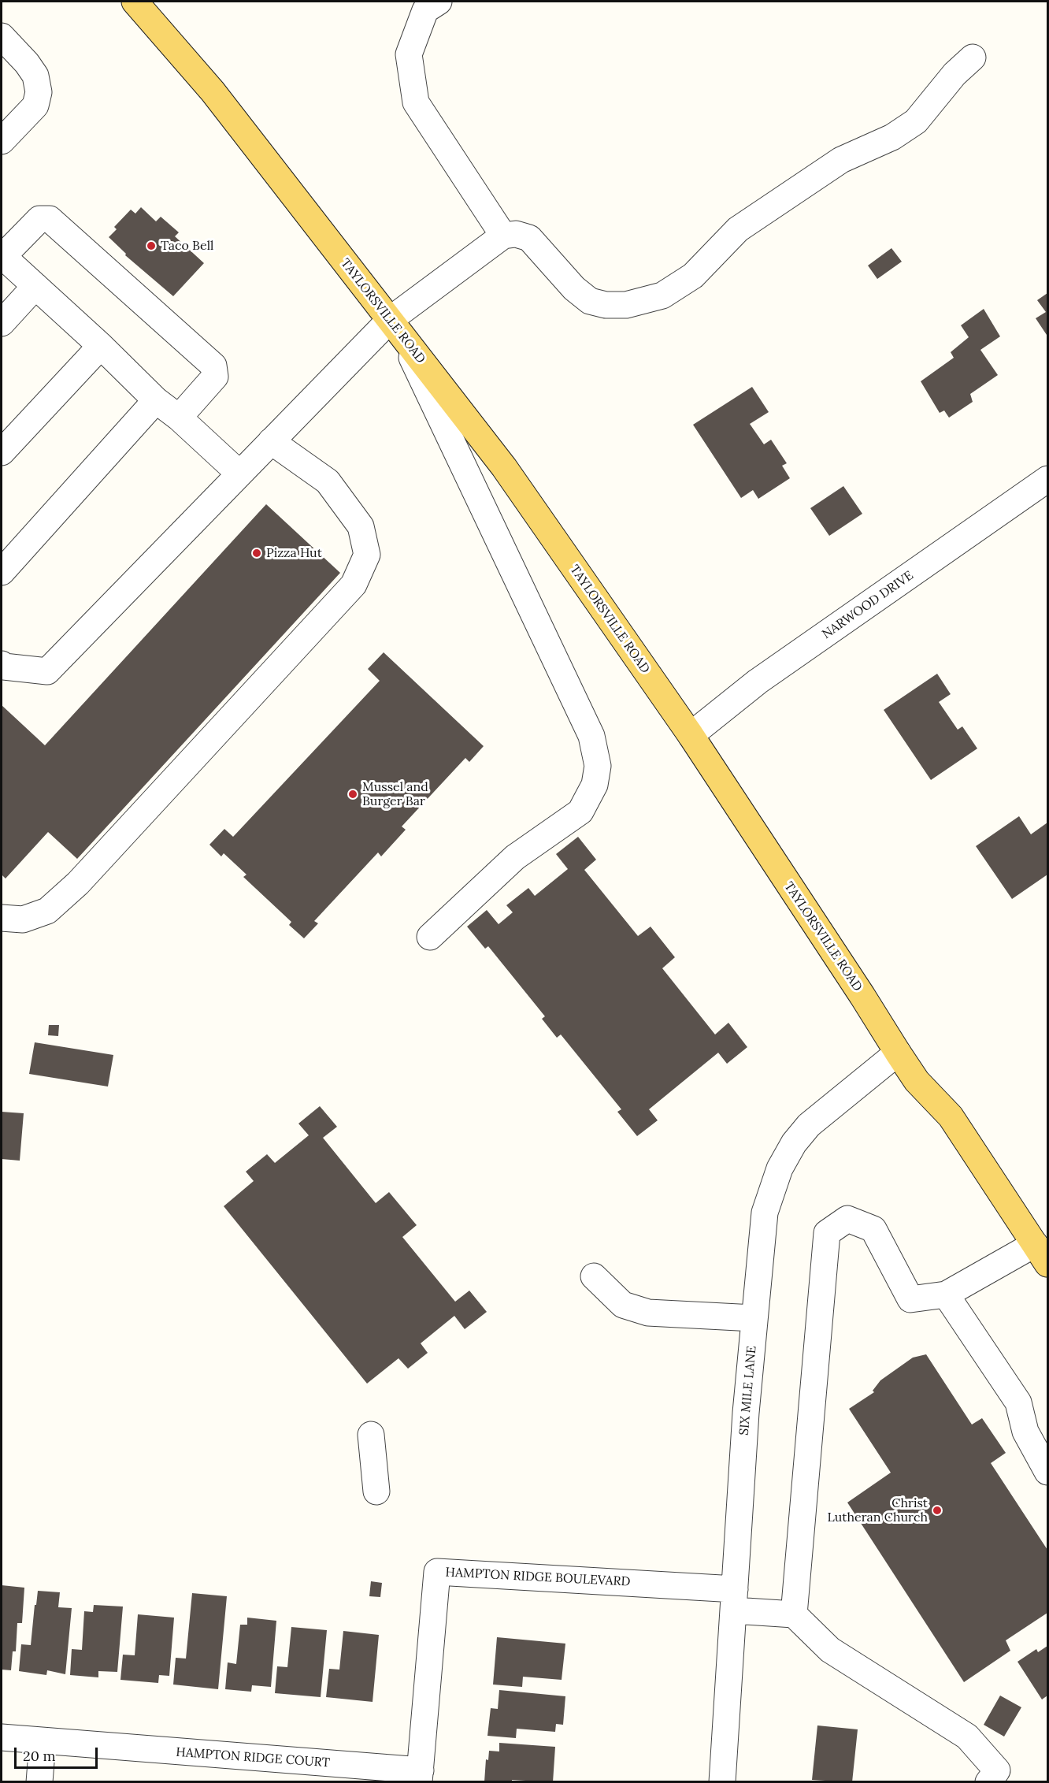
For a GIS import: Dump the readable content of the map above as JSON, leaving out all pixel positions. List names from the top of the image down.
{
  "streets": {
    "main road": ["TAYLORSVILLE ROAD"],
    "street": [
      "NARWOOD DRIVE",
      "SIX MILE LANE",
      "HAMPTON RIDGE BOULEVARD",
      "HAMPTON RIDGE COURT"
    ]
  },
  "crossings": [
    ["TAYLORSVILLE ROAD", "NARWOOD DRIVE"],
    ["TAYLORSVILLE ROAD", "SIX MILE LANE"],
    ["SIX MILE LANE", "HAMPTON RIDGE BOULEVARD"],
    ["HAMPTON RIDGE BOULEVARD", "HAMPTON RIDGE COURT"]
  ],
  "places": [
    "Taco Bell",
    "Pizza Hut",
    "Mussel and Burger Bar",
    "Christ Lutheran Church"
  ],
  "scale_bar": "20 m"
}
